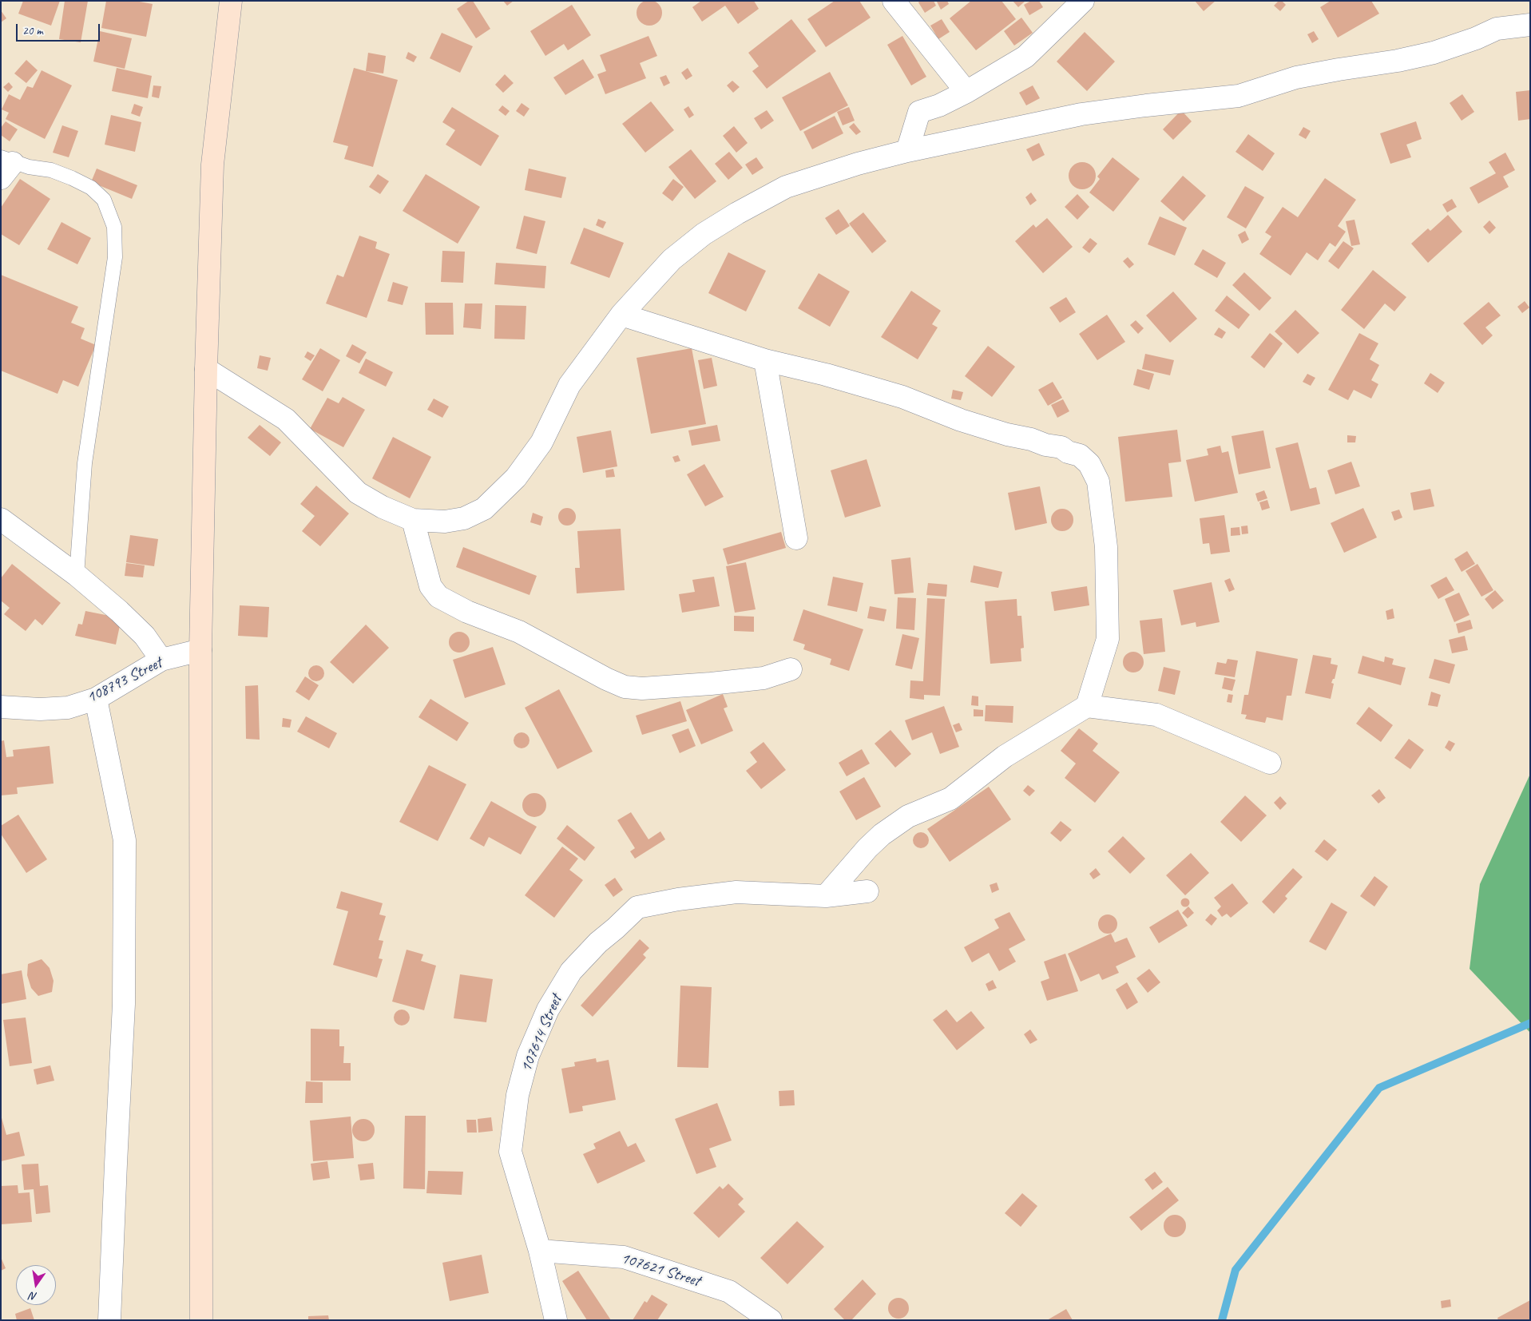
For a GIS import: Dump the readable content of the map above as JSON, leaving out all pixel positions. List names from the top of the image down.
{
  "streets": {
    "street": ["108793 Street", "107614 Street", "107621 Street"]
  },
  "crossings": [
    ["107614 Street", "107621 Street"]
  ],
  "scale_bar": "20 m",
  "north": "bottom"
}
